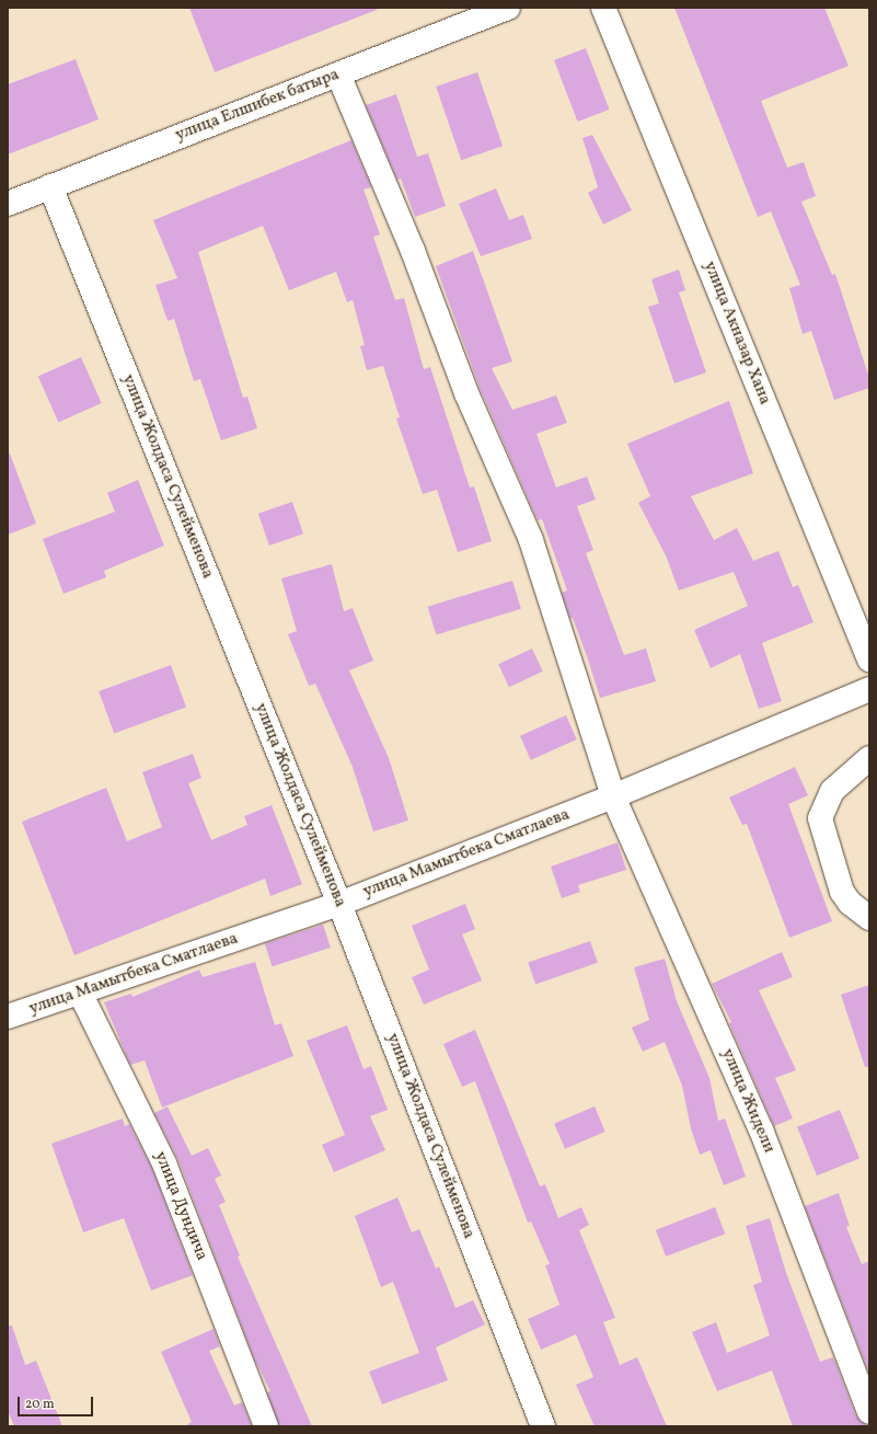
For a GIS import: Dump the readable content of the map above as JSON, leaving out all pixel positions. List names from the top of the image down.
{
  "streets": {
    "street": [
      "улица Елшибек батыра",
      "улица Акназар Хана",
      "улица Жолдаса Сулейменова",
      "улица Мамытбека Сматлаева",
      "улица Жидели",
      "улица Дундича"
    ]
  },
  "crossings": [
    ["улица Елшибек батыра", "улица Жолдаса Сулейменова"],
    ["улица Елшибек батыра", "улица Жидели"],
    ["улица Жолдаса Сулейменова", "улица Мамытбека Сматлаева"],
    ["улица Мамытбека Сматлаева", "улица Жидели"],
    ["улица Мамытбека Сматлаева", "улица Дундича"]
  ],
  "scale_bar": "20 m"
}
